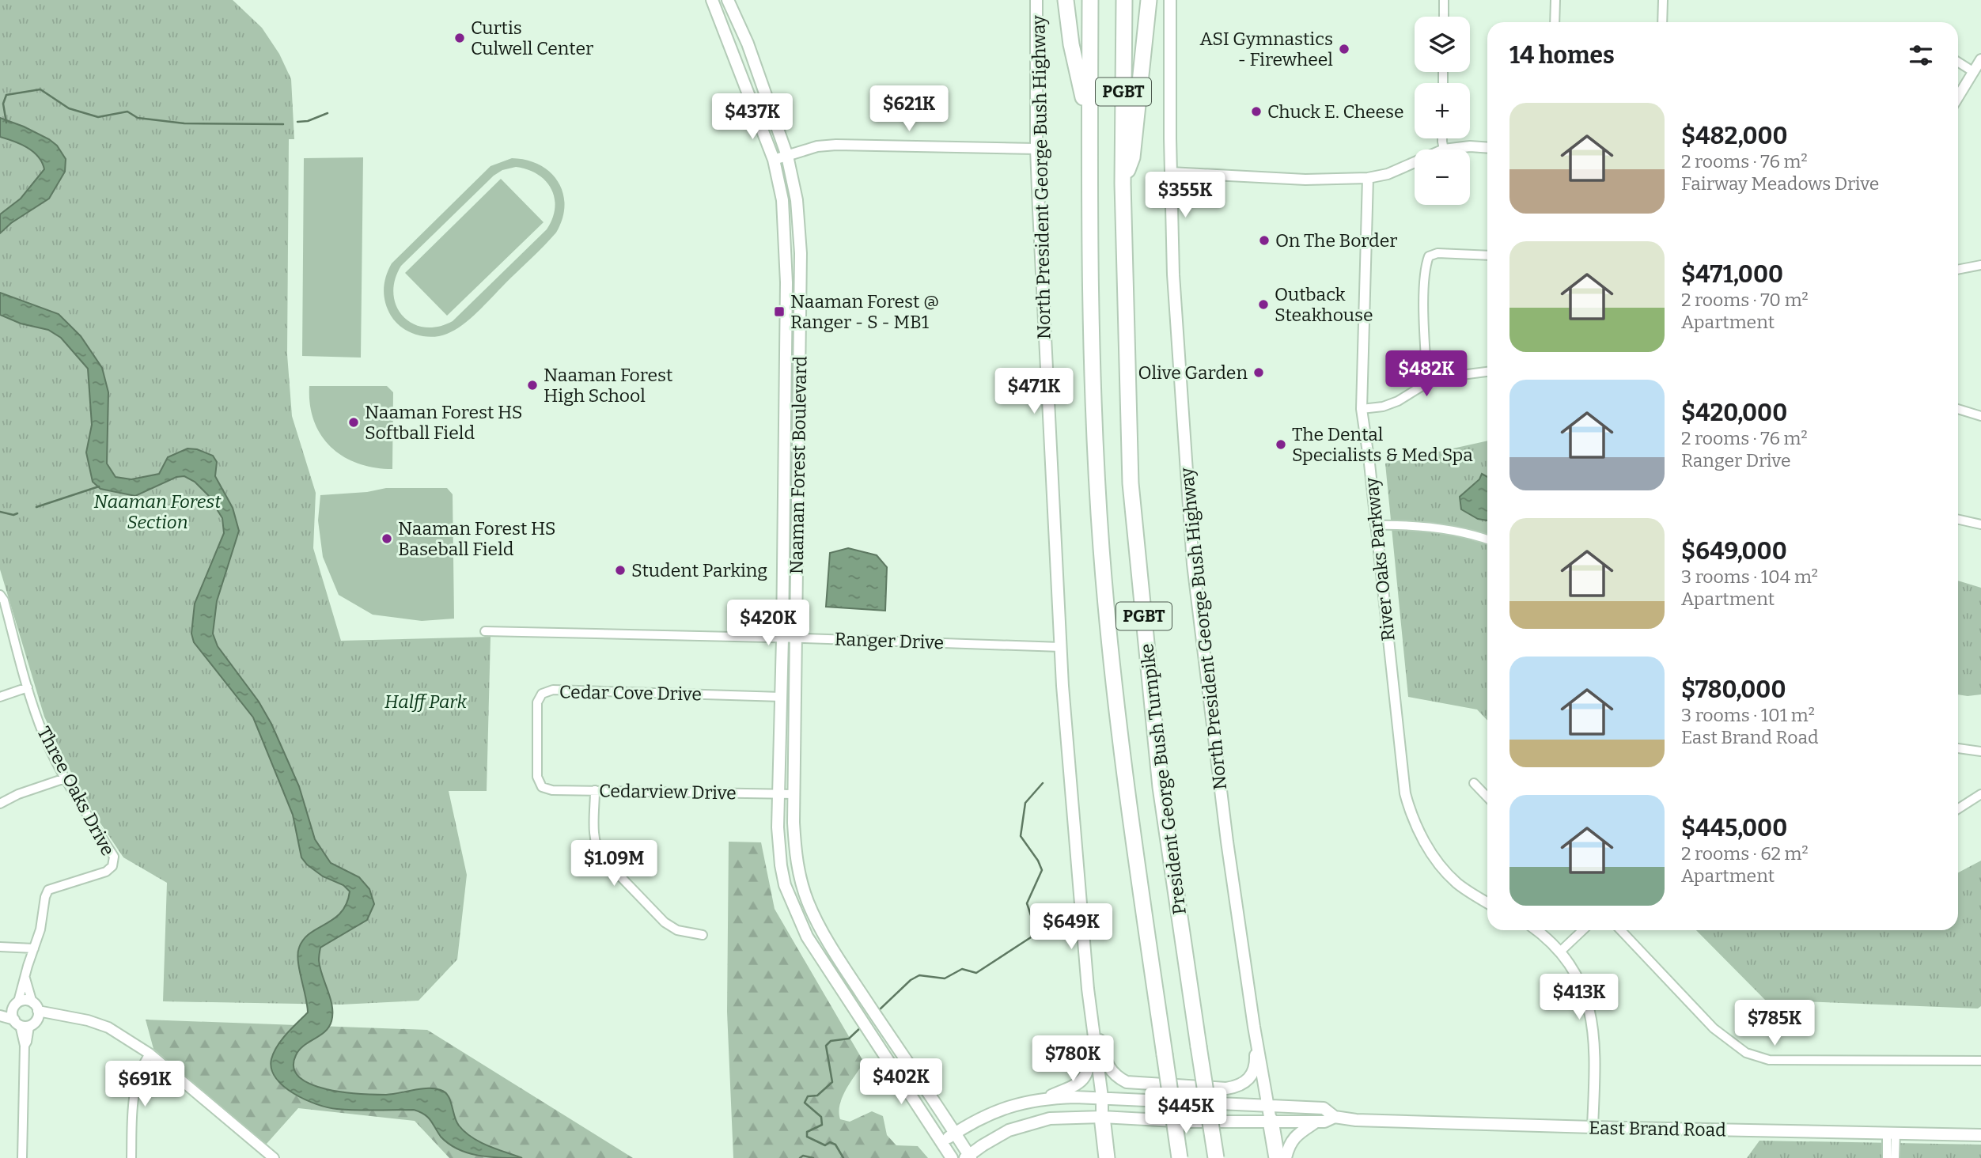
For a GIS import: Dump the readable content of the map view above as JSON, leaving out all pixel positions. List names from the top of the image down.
{
  "streets": {
    "highway": ["PGBT", "President George Bush Turnpike"],
    "main road": ["North President George Bush Highway", "Naaman Forest Boulevard", "East Brand Road"],
    "street": [
      "River Oaks Parkway",
      "Ranger Drive",
      "Cedar Cove Drive",
      "Three Oaks Drive",
      "Cedarview Drive"
    ]
  },
  "crossings": [
    ["North President George Bush Highway", "Ranger Drive"],
    ["North President George Bush Highway", "East Brand Road"],
    ["Naaman Forest Boulevard", "Ranger Drive"],
    ["Naaman Forest Boulevard", "Cedar Cove Drive"],
    ["Naaman Forest Boulevard", "Cedarview Drive"],
    ["Naaman Forest Boulevard", "East Brand Road"],
    ["Cedar Cove Drive", "Cedarview Drive"]
  ],
  "parks": ["Naaman Forest Section", "Halff Park"],
  "places": {
    "other": [
      "Curtis Culwell Center",
      "ASI Gymnastics - Firewheel",
      "Chuck E. Cheese",
      "On The Border",
      "Outback Steakhouse",
      "Olive Garden",
      "Naaman Forest High School",
      "Naaman Forest HS Softball Field",
      "The Dental Specialists & Med Spa",
      "Naaman Forest HS Baseball Field",
      "Student Parking"
    ],
    "transit": ["Naaman Forest @ Ranger - S - MB1"]
  },
  "page": {
    "map_buttons": ["+", "−"],
    "heading": "14 homes",
    "price": [
      "$621K",
      "$437K",
      "$355K",
      "$482K",
      "$471K",
      "$420K",
      "$1.09M",
      "$649K",
      "$413K",
      "$785K",
      "$780K",
      "$402K",
      "$691K",
      "$445K"
    ],
    "list": [
      {
        "name": "$482,000",
        "note": "2 rooms · 76 m² · Fairway Meadows Drive"
      },
      {
        "name": "$471,000",
        "note": "2 rooms · 70 m² · Apartment"
      },
      {
        "name": "$420,000",
        "note": "2 rooms · 76 m² · Ranger Drive"
      },
      {
        "name": "$649,000",
        "note": "3 rooms · 104 m² · Apartment"
      },
      {
        "name": "$780,000",
        "note": "3 rooms · 101 m² · East Brand Road"
      },
      {
        "name": "$445,000",
        "note": "2 rooms · 62 m² · Apartment"
      }
    ]
  }
}
